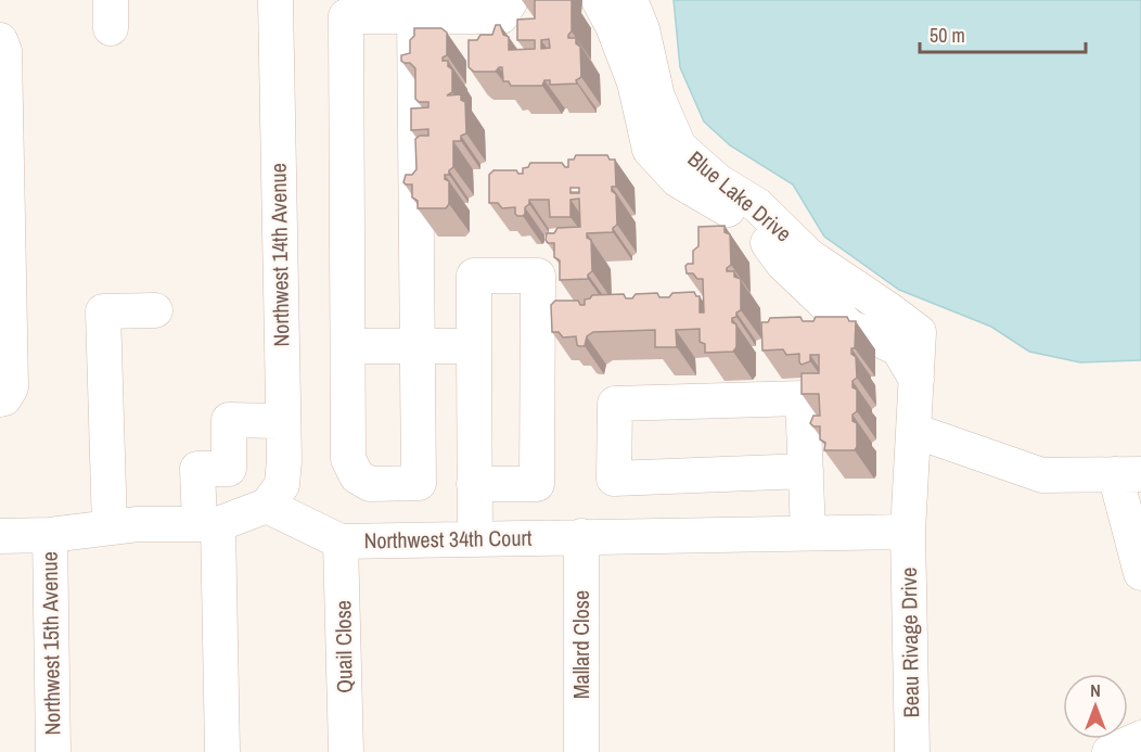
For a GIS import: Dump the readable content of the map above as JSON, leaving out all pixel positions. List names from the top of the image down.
{
  "streets": {
    "street": [
      "Blue Lake Drive",
      "Northwest 14th Avenue",
      "Northwest 34th Court",
      "Beau Rivage Drive",
      "Northwest 15th Avenue",
      "Mallard Close",
      "Quail Close"
    ]
  },
  "crossings": [
    ["Blue Lake Drive", "Northwest 34th Court"],
    ["Blue Lake Drive", "Beau Rivage Drive"],
    ["Northwest 14th Avenue", "Northwest 34th Court"],
    ["Northwest 34th Court", "Beau Rivage Drive"],
    ["Northwest 34th Court", "Mallard Close"],
    ["Northwest 34th Court", "Quail Close"]
  ],
  "scale_bar": "50 m",
  "north": "top"
}
